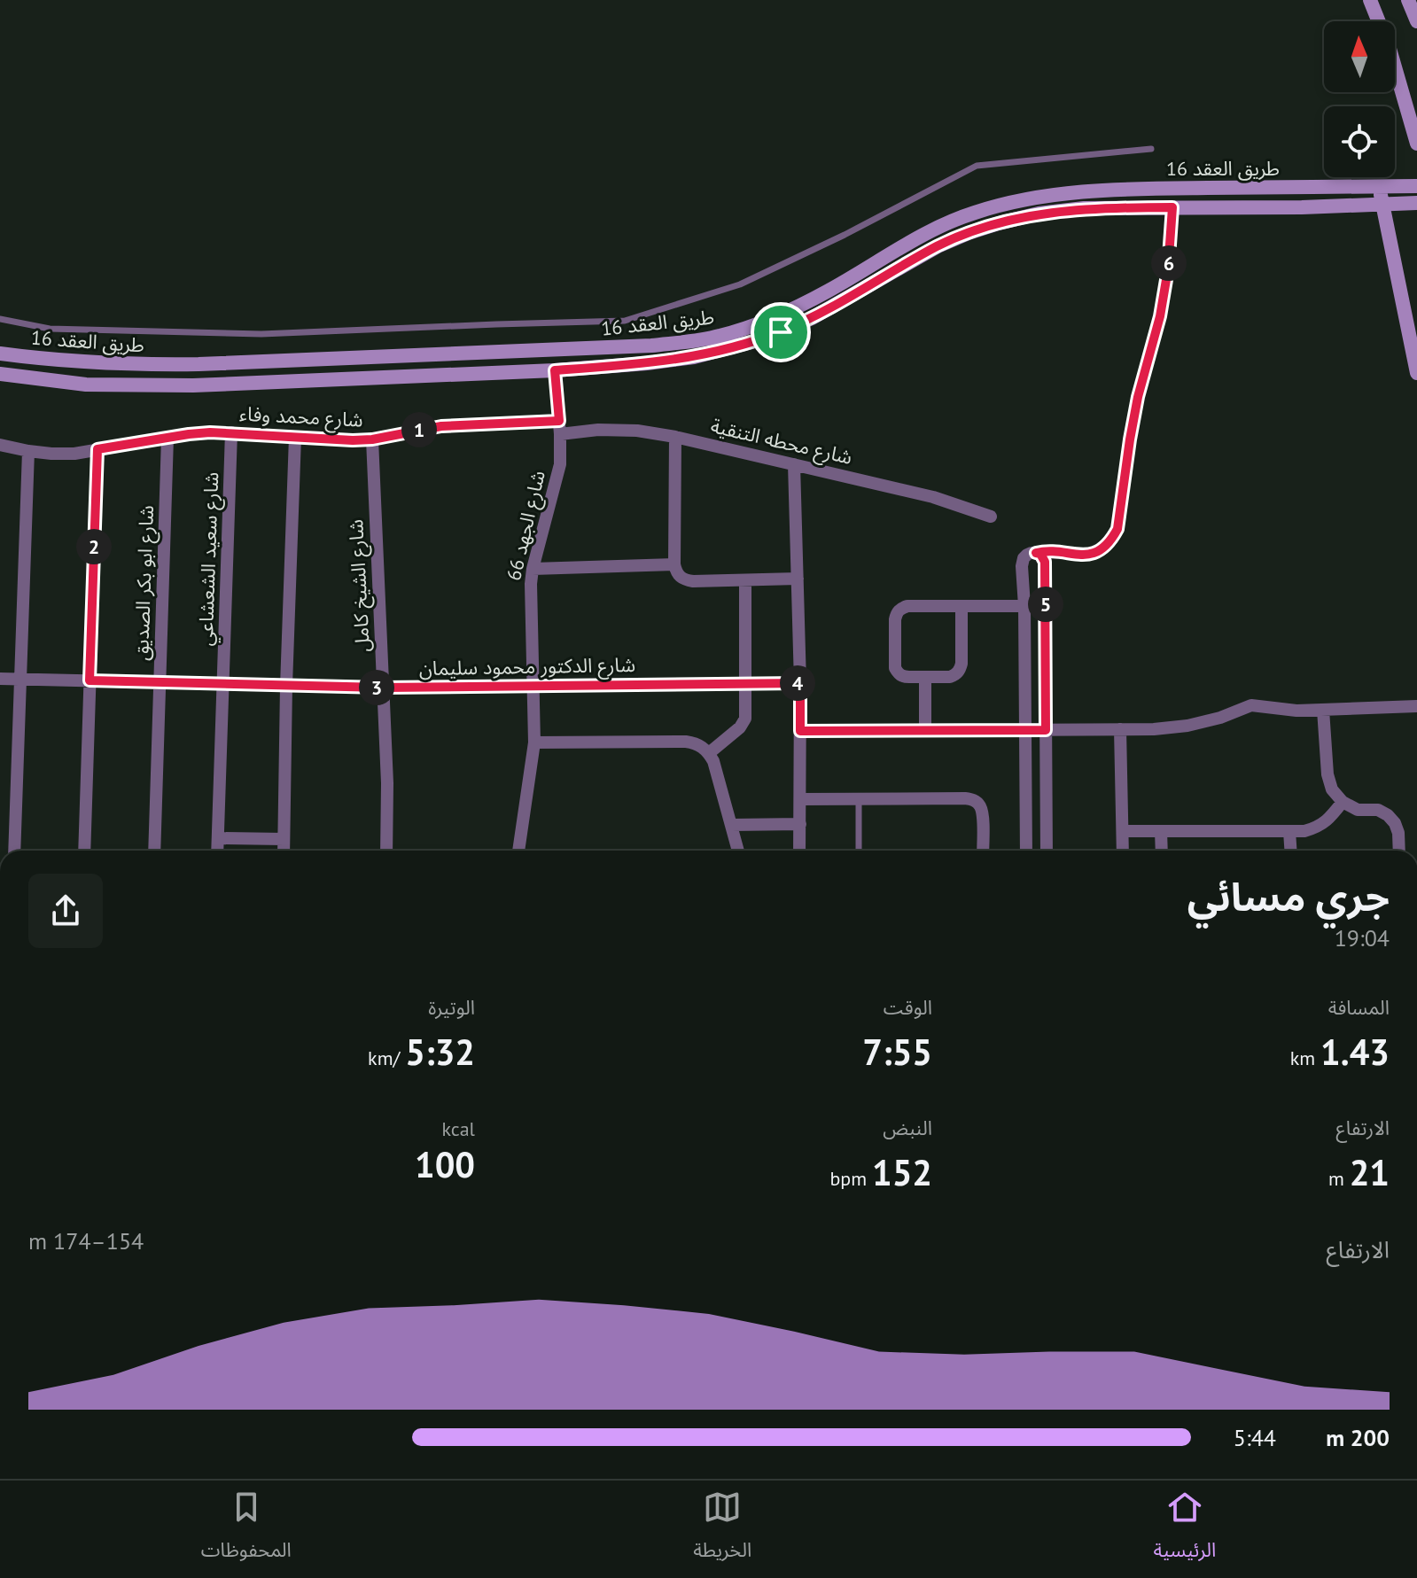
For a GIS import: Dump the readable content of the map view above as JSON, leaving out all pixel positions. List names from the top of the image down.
{
  "streets": {
    "street": [
      "طريق العقد 16",
      "شارع محمد وفاء",
      "شارع محطه التنقية",
      "شارع الجهد 66",
      "شارع سعيد الشعشاعي",
      "شارع ابو بكر الصديق",
      "شارع الشيخ كامل",
      "شارع الدكتور محمود سليمان"
    ]
  },
  "crossings": [
    ["طريق العقد 16", "شارع الجهد 66"],
    ["شارع محمد وفاء", "شارع محطه التنقية"],
    ["شارع محمد وفاء", "شارع الجهد 66"],
    ["شارع محمد وفاء", "شارع سعيد الشعشاعي"],
    ["شارع محمد وفاء", "شارع ابو بكر الصديق"],
    ["شارع محمد وفاء", "شارع الشيخ كامل"],
    ["شارع محطه التنقية", "شارع الجهد 66"],
    ["شارع الجهد 66", "شارع الدكتور محمود سليمان"],
    ["شارع سعيد الشعشاعي", "شارع الدكتور محمود سليمان"],
    ["شارع ابو بكر الصديق", "شارع الدكتور محمود سليمان"],
    ["شارع الشيخ كامل", "شارع الدكتور محمود سليمان"]
  ],
  "north": "top",
  "page": {
    "pins": [
      "6",
      "1",
      "2",
      "5",
      "4",
      "3"
    ],
    "heading": ["جري مسائي", "19:04"],
    "stats": [
      ["المسافة", "1.43 km"],
      ["الوقت", "7:55"],
      ["الوتيرة", "5:32 /km"],
      ["الارتفاع", "21 m"],
      ["النبض", "152 bpm"],
      ["kcal", "100"]
    ],
    "chart": ["الارتفاع", "154–174 m"],
    "list": [
      {
        "name": "200 m",
        "note": "5:44"
      }
    ],
    "tabs": ["الرئيسية", "الخريطة", "المحفوظات"]
  }
}
